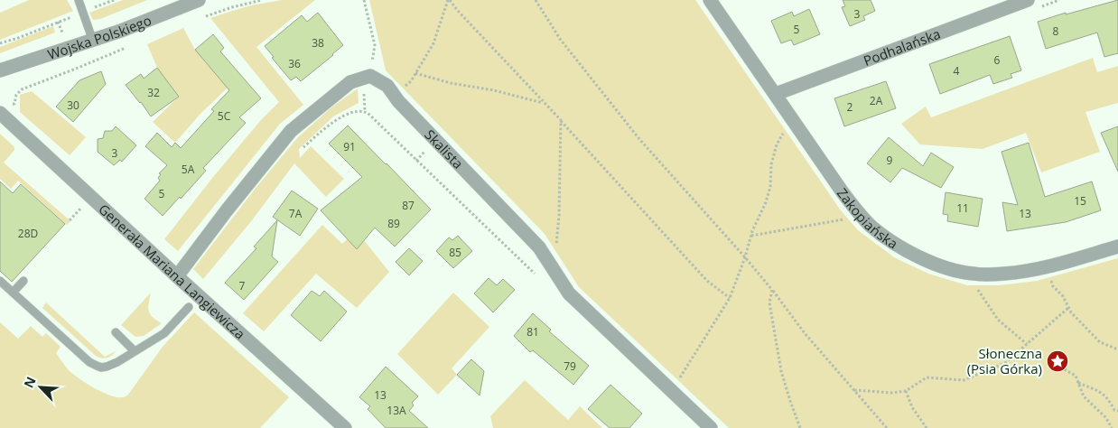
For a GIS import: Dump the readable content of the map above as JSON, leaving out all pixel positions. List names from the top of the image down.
{
  "streets": {
    "street": [
      "Wojska Polskiego",
      "Podhalańska",
      "Skalista",
      "Zakopiańska",
      "Generała Mariana Langiewicza"
    ]
  },
  "crossings": [
    ["Podhalańska", "Zakopiańska"]
  ],
  "places": {
    "place": ["Słoneczna (Psia Górka)"]
  },
  "house_numbers": [
    "3",
    "5",
    "8",
    "38",
    "6",
    "36",
    "4",
    "32",
    "2A",
    "30",
    "2",
    "5C",
    "91",
    "3",
    "9",
    "5A",
    "5",
    "15",
    "87",
    "11",
    "7A",
    "13",
    "89",
    "28D",
    "85",
    "7",
    "81",
    "79",
    "13",
    "13A"
  ],
  "north": "top left"
}
